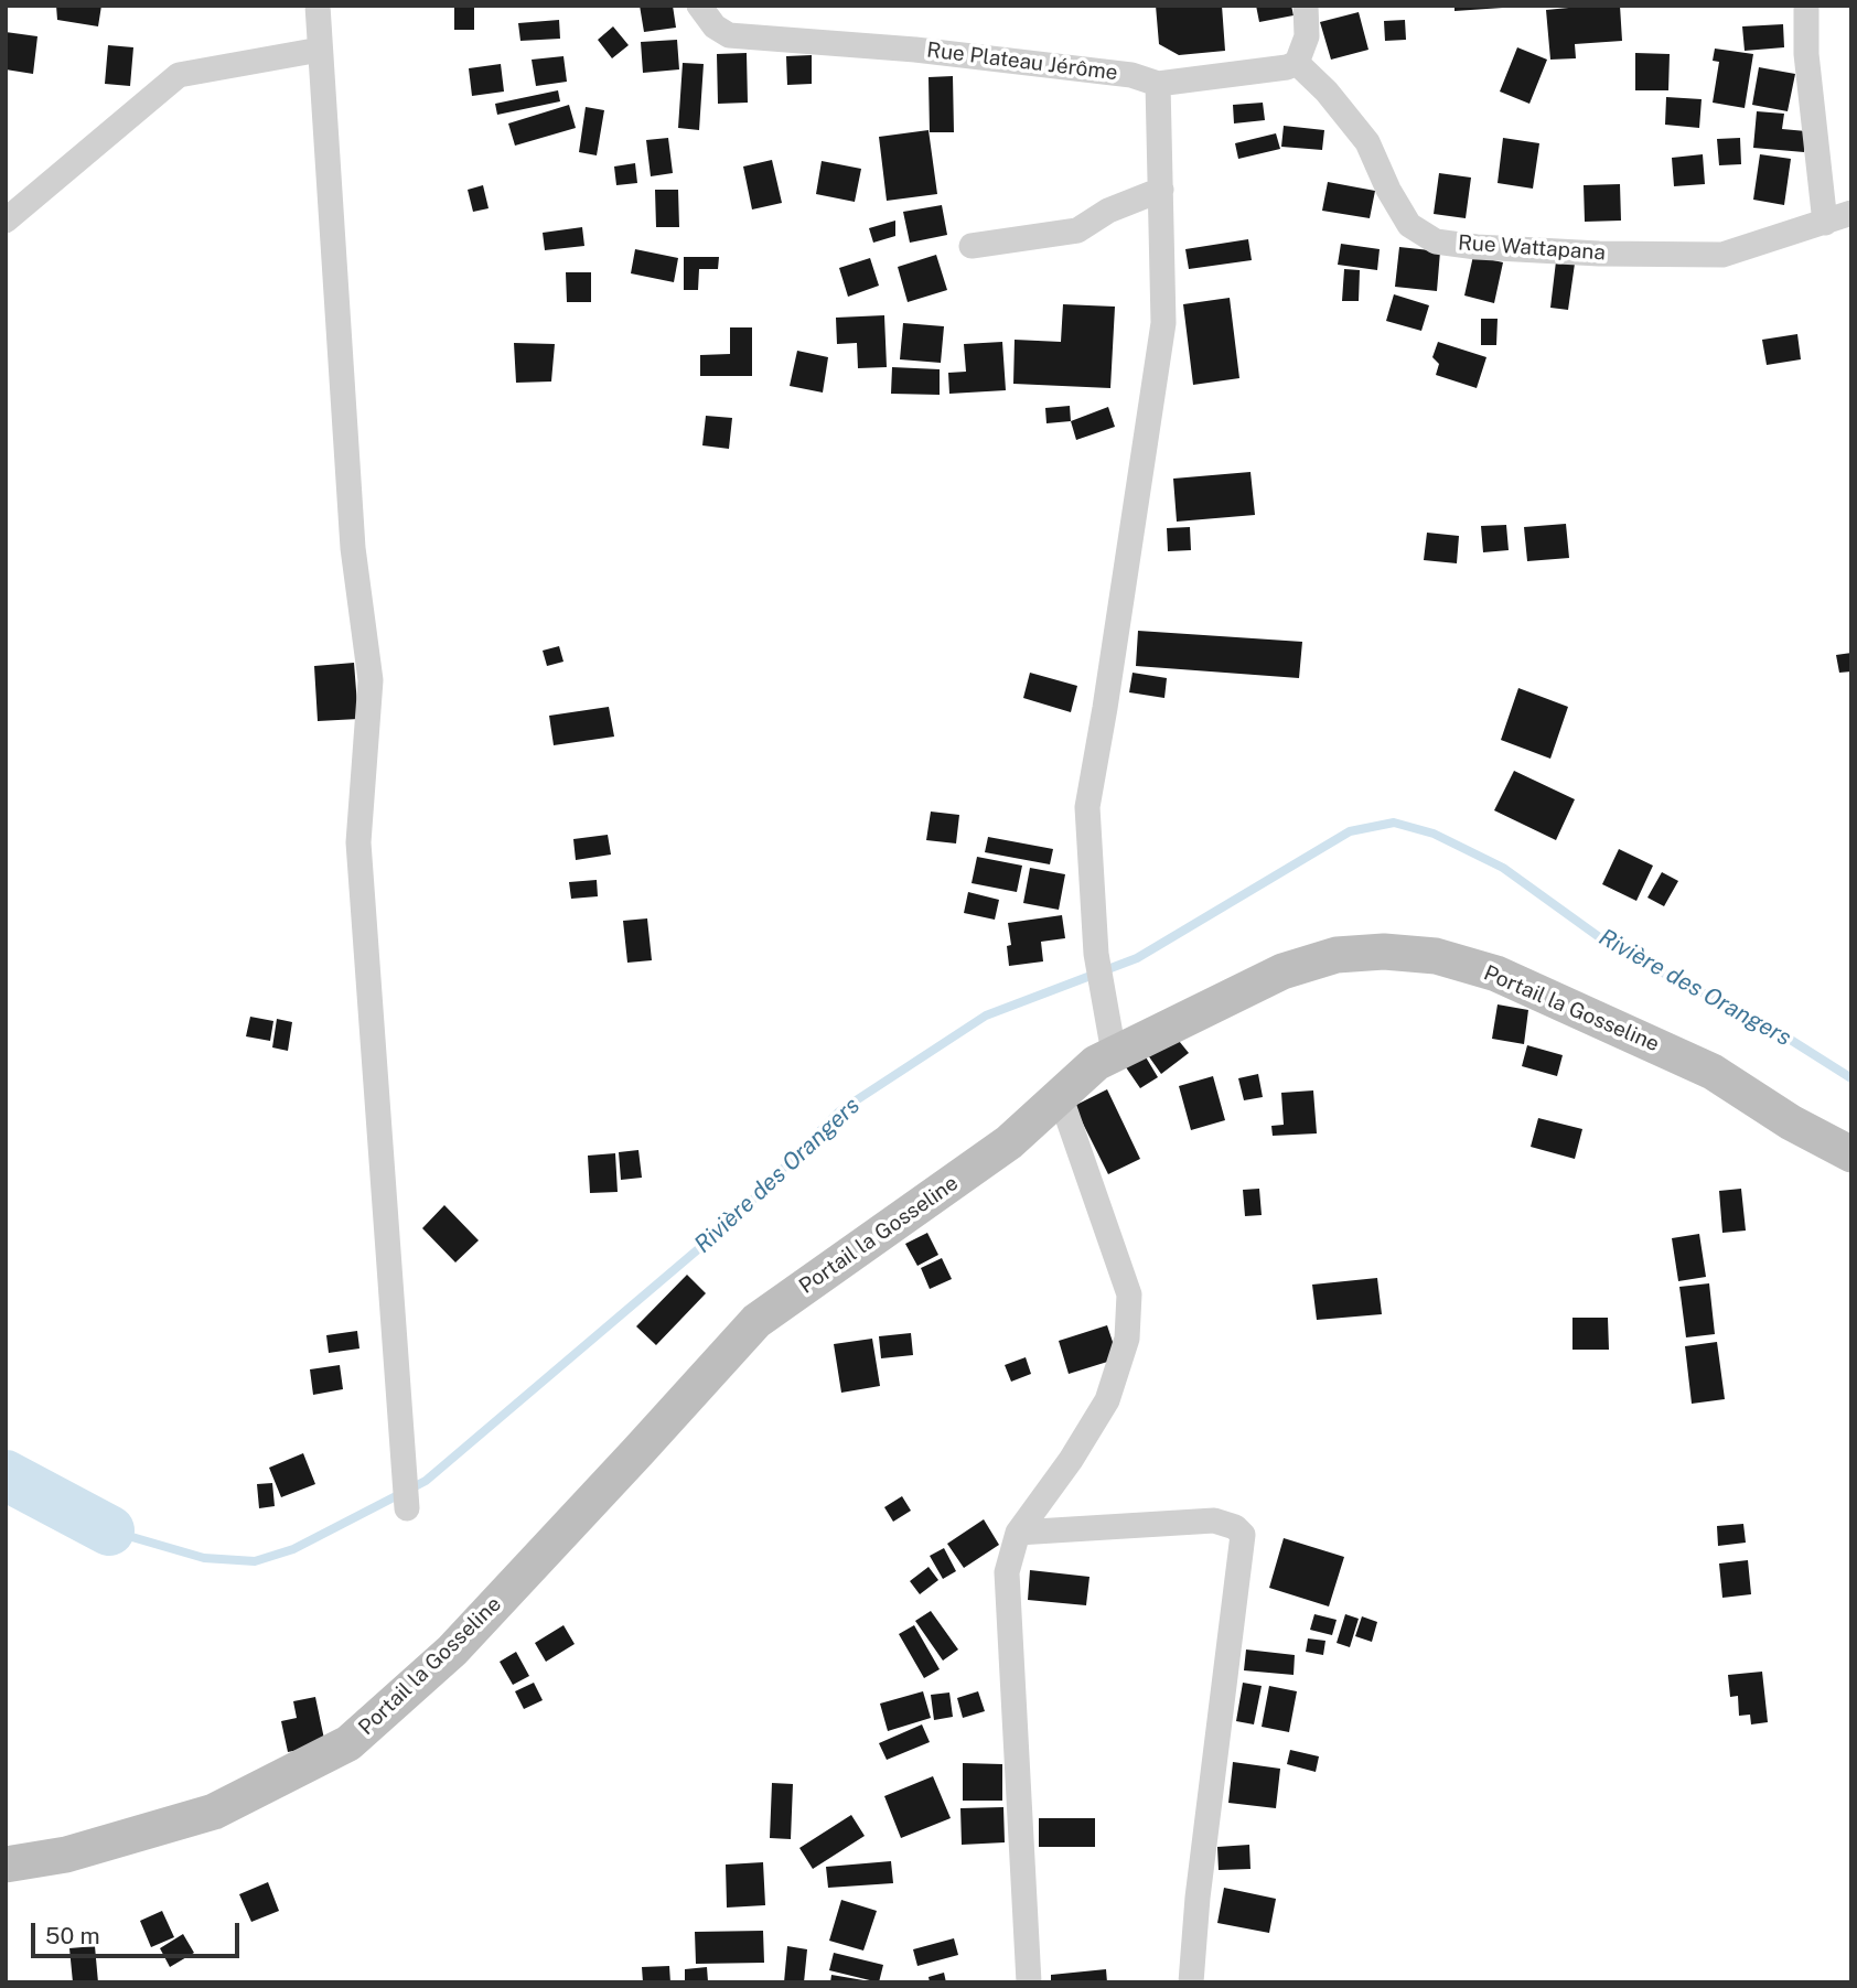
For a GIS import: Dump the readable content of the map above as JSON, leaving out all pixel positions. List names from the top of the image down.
{
  "streets": {
    "street": ["Rue Plateau Jérôme", "Rue Wattapana", "Portail la Gosseline"]
  },
  "crossings": [
    ["Rue Plateau Jérôme", "Rue Wattapana"]
  ],
  "water": ["Rivière des Orangers"],
  "scale_bar": "50 m"
}
